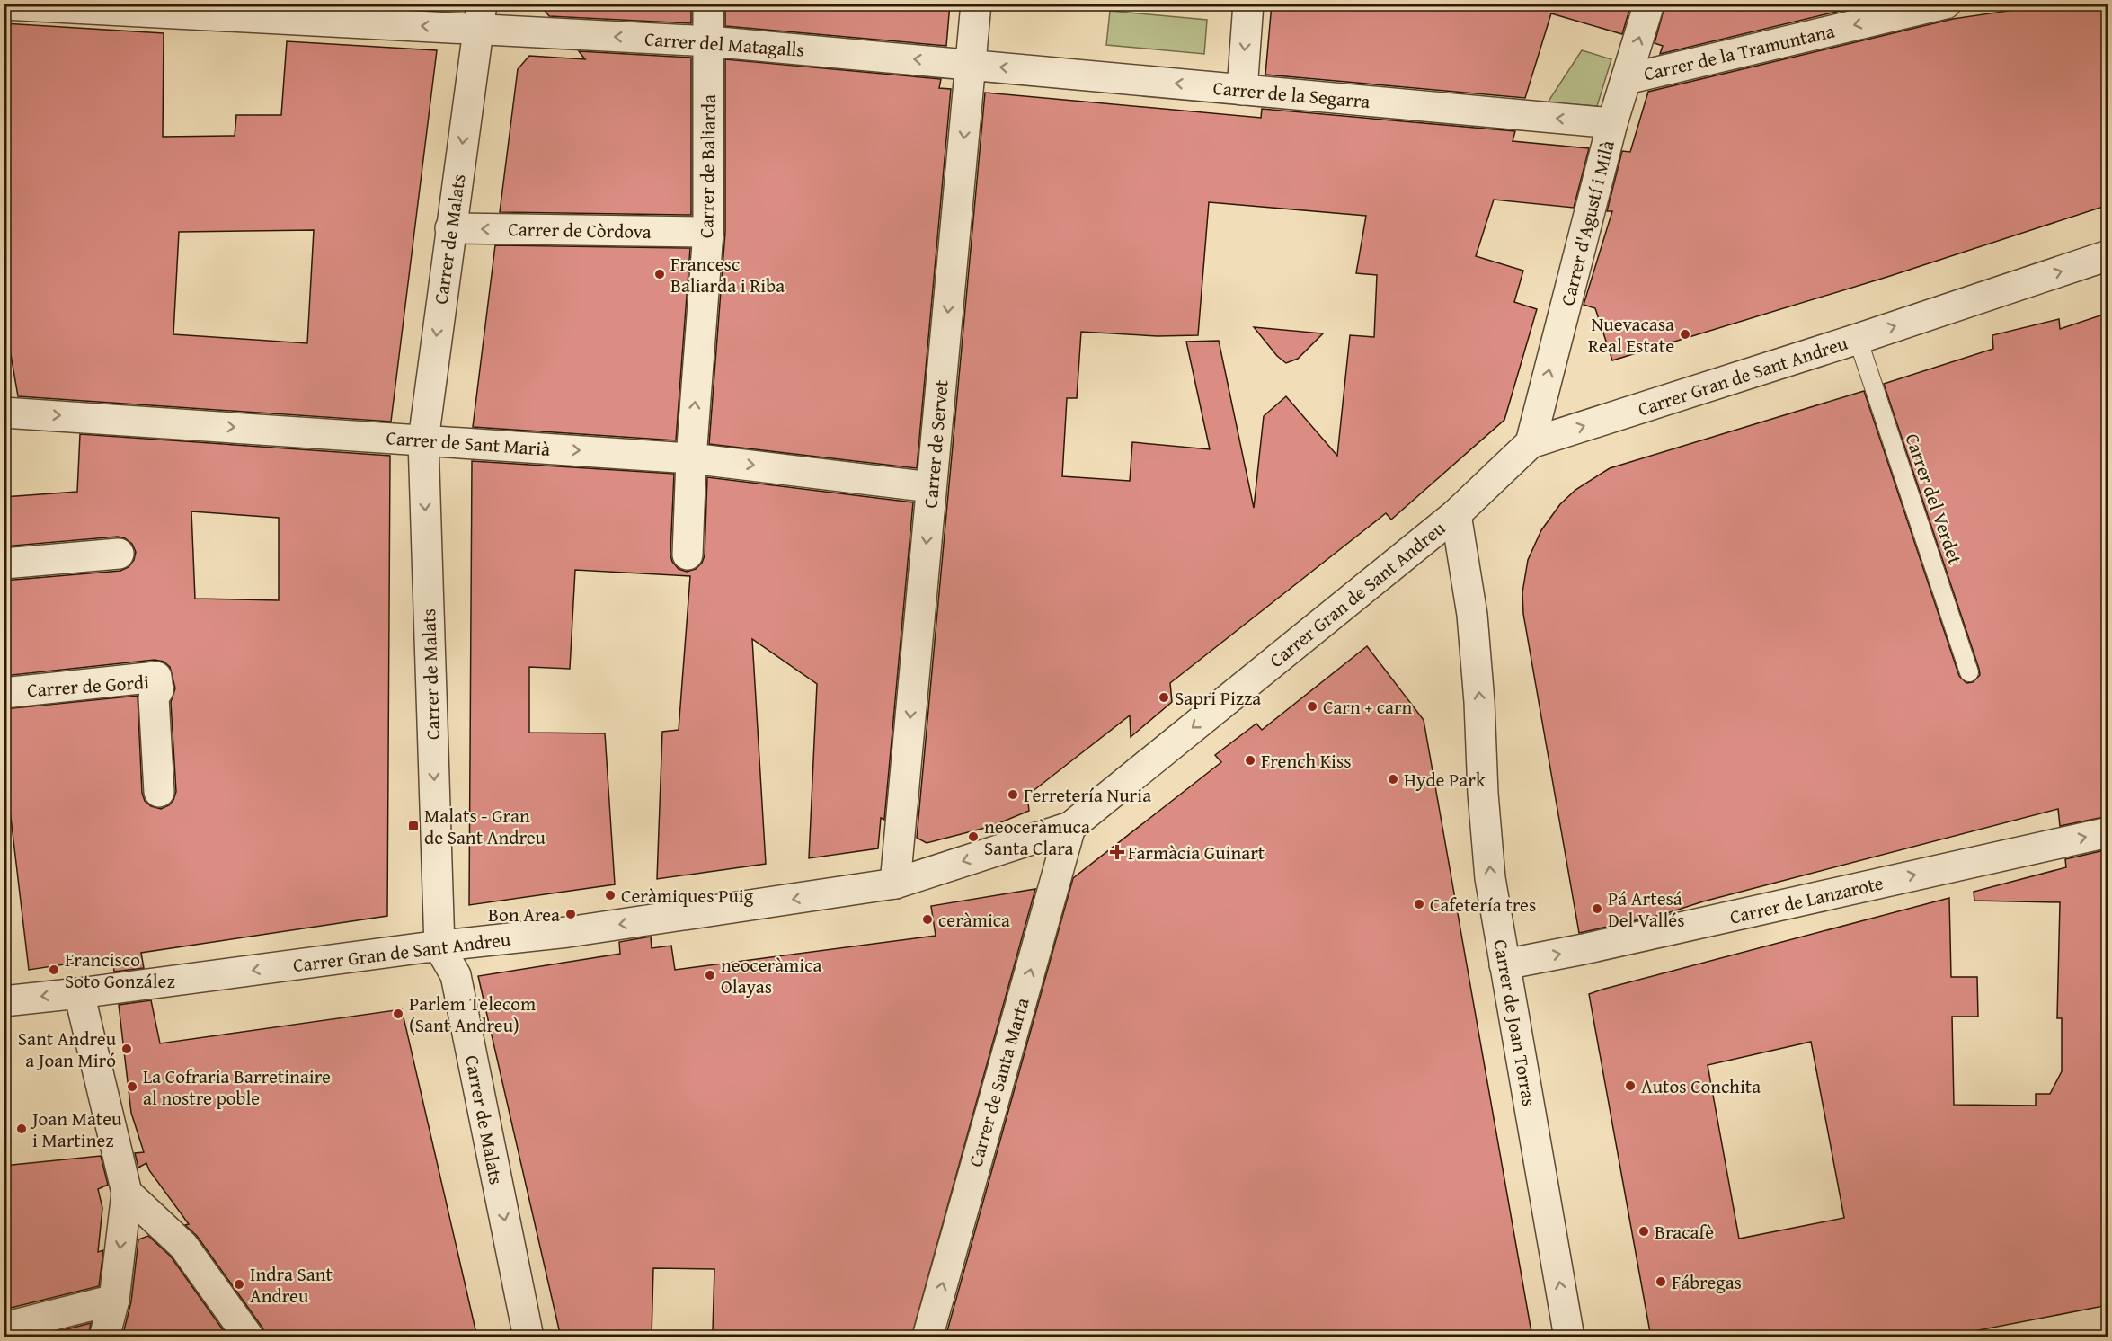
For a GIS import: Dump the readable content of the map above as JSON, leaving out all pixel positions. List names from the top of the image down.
{
  "streets": {
    "street": [
      "Carrer del Matagalls",
      "Carrer de la Tramuntana",
      "Carrer de la Segarra",
      "Carrer de Baliarda",
      "Carrer d'Agustí i Milà",
      "Carrer de Còrdova",
      "Carrer de Malats",
      "Carrer Gran de Sant Andreu",
      "Carrer de Sant Marià",
      "Carrer de Servet",
      "Carrer de Gordi",
      "Carrer de Lanzarote",
      "Carrer de Joan Torras",
      "Carrer de Santa Marta"
    ],
    "lane": ["Carrer del Verdet"]
  },
  "crossings": [
    ["Carrer del Matagalls", "Carrer de la Segarra"],
    ["Carrer del Matagalls", "Carrer de Baliarda"],
    ["Carrer del Matagalls", "Carrer de Malats"],
    ["Carrer del Matagalls", "Carrer de Servet"],
    ["Carrer de la Tramuntana", "Carrer d'Agustí i Milà"],
    ["Carrer de la Segarra", "Carrer d'Agustí i Milà"],
    ["Carrer de la Segarra", "Carrer de Servet"],
    ["Carrer de Baliarda", "Carrer de Còrdova"],
    ["Carrer de Baliarda", "Carrer de Sant Marià"],
    ["Carrer d'Agustí i Milà", "Carrer Gran de Sant Andreu"],
    ["Carrer de Còrdova", "Carrer de Malats"],
    ["Carrer de Malats", "Carrer Gran de Sant Andreu"],
    ["Carrer de Malats", "Carrer de Sant Marià"],
    ["Carrer Gran de Sant Andreu", "Carrer de Servet"],
    ["Carrer Gran de Sant Andreu", "Carrer del Verdet"],
    ["Carrer Gran de Sant Andreu", "Carrer de Joan Torras"],
    ["Carrer Gran de Sant Andreu", "Carrer de Santa Marta"],
    ["Carrer de Sant Marià", "Carrer de Servet"],
    ["Carrer de Lanzarote", "Carrer de Joan Torras"]
  ],
  "one_way": [
    "Carrer del Matagalls",
    "Carrer de la Tramuntana",
    "Carrer de la Segarra",
    "Carrer de Baliarda",
    "Carrer d'Agustí i Milà",
    "Carrer de Còrdova",
    "Carrer de Malats",
    "Carrer de Sant Marià",
    "Carrer de Servet",
    "Carrer de Lanzarote",
    "Carrer de Joan Torras",
    "Carrer de Santa Marta"
  ],
  "places": {
    "other": [
      "Francesc Baliarda i Riba",
      "Nuevacasa Real Estate",
      "Sapri Pizza",
      "Carn + carn",
      "French Kiss",
      "Hyde Park",
      "Ferretería Nuria",
      "neoceràmuca Santa Clara",
      "Ceràmiques Puig",
      "Cafetería tres",
      "Pá Artesá Del Vallés",
      "Bon Area",
      "ceràmica",
      "Francisco Soto González",
      "neoceràmica Olayas",
      "Parlem Telecom (Sant Andreu)",
      "Sant Andreu a Joan Miró",
      "Autos Conchita",
      "La Cofraria Barretinaire al nostre poble",
      "Joan Mateu i Martinez",
      "Bracafè",
      "Fábregas",
      "Indra Sant Andreu"
    ],
    "transit": ["Malats - Gran de Sant Andreu"],
    "health": ["Farmàcia Guinart"]
  }
}
